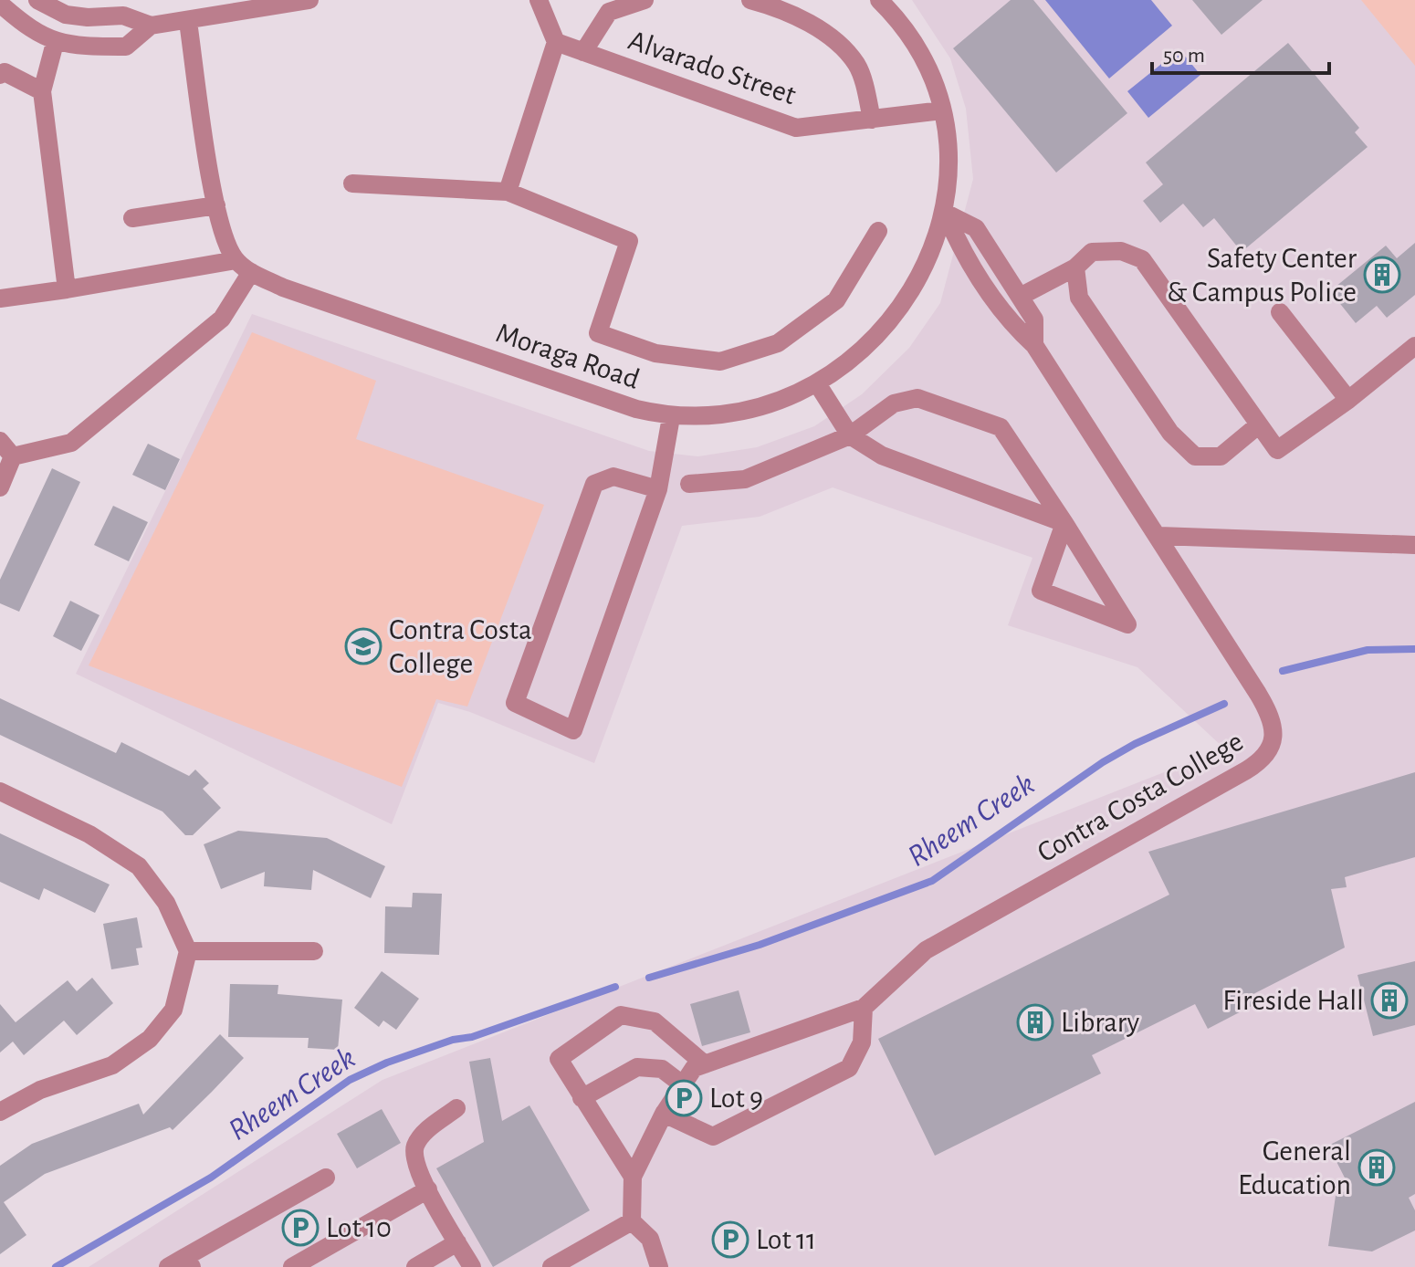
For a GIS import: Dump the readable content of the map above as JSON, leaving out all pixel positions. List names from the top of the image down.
{
  "streets": {
    "street": ["Alvarado Street", "Moraga Road", "Contra Costa College"]
  },
  "crossings": [
    ["Alvarado Street", "Moraga Road"],
    ["Moraga Road", "Contra Costa College"]
  ],
  "water": ["Rheem Creek"],
  "places": {
    "building": [
      "Safety Center & Campus Police",
      "Fireside Hall",
      "Library",
      "General Education"
    ],
    "school or university": ["Contra Costa College"],
    "parking": ["Lot 9", "Lot 10", "Lot 11"]
  },
  "scale_bar": "50 m"
}
